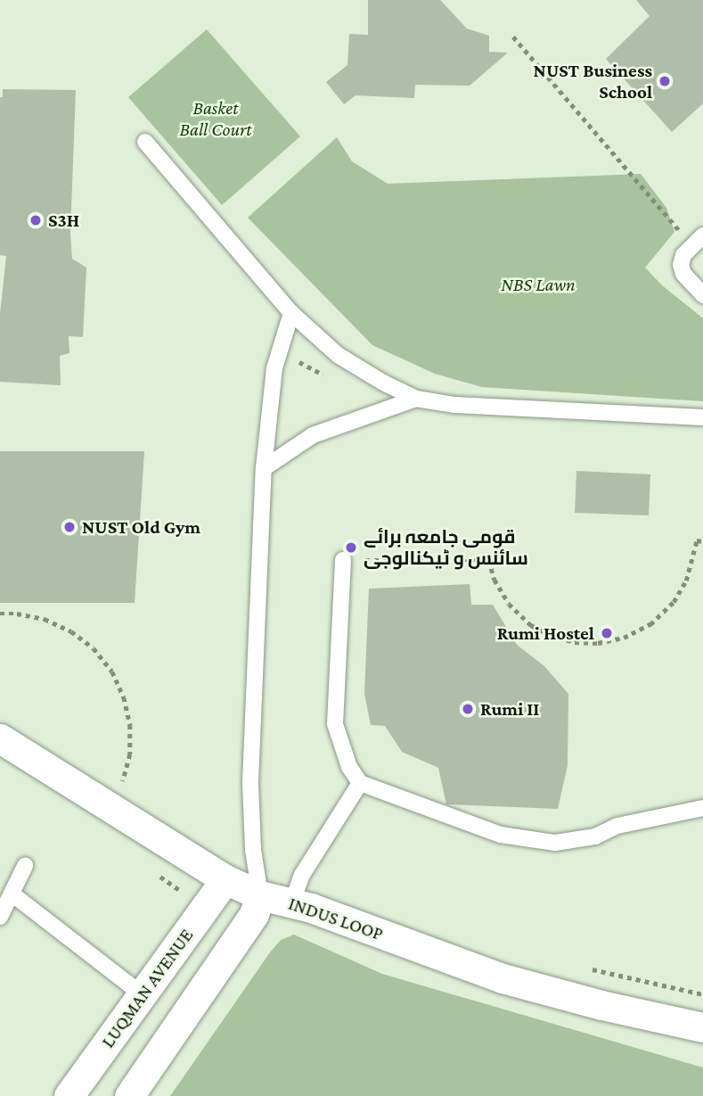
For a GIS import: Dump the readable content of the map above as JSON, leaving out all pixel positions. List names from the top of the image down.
{
  "streets": {
    "street": ["INDUS LOOP", "LUQMAN AVENUE"]
  },
  "crossings": [
    ["INDUS LOOP", "LUQMAN AVENUE"]
  ],
  "parks": ["Basket Ball Court", "NBS Lawn"],
  "places": [
    "NUST Business School",
    "S3H",
    "NUST Old Gym",
    "قومی جامعہ برائے سائنس و ٹیکنالوجی",
    "Rumi Hostel",
    "Rumi II"
  ]
}
